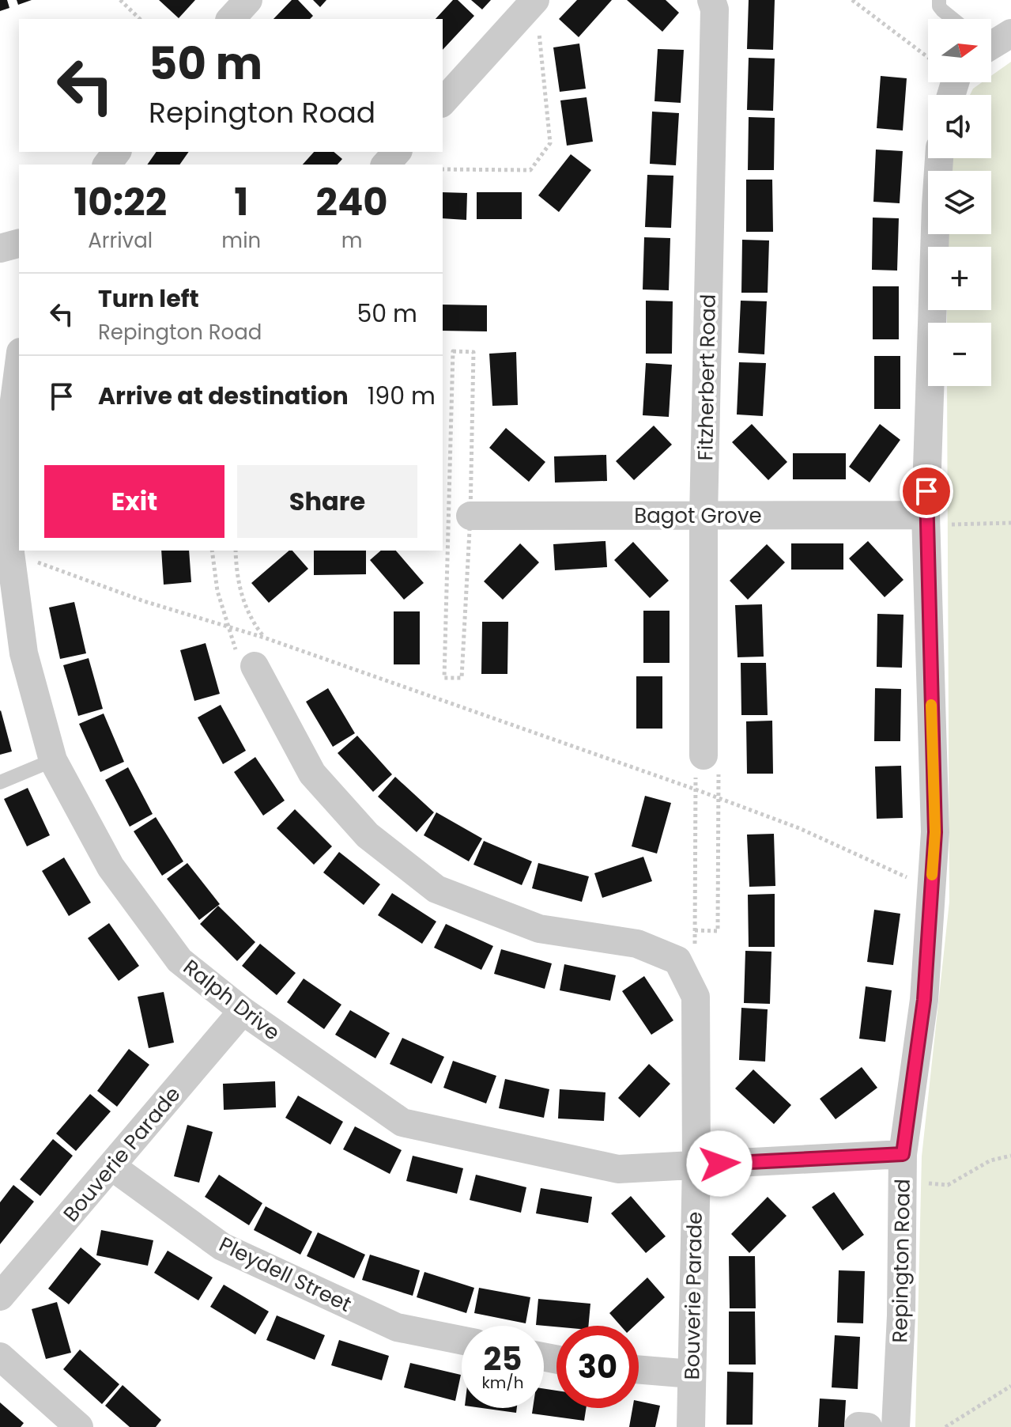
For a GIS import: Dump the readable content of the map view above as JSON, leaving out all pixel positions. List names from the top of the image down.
{
  "streets": {
    "street": [
      "Fitzherbert Road",
      "Bagot Grove",
      "Ralph Drive",
      "Bouverie Parade",
      "Repington Road",
      "Pleydell Street"
    ]
  },
  "crossings": [
    ["Fitzherbert Road", "Bagot Grove"],
    ["Bagot Grove", "Repington Road"],
    ["Ralph Drive", "Bouverie Parade"],
    ["Ralph Drive", "Repington Road"],
    ["Bouverie Parade", "Pleydell Street"]
  ],
  "north": "right",
  "page": {
    "map_buttons": ["+", "−"],
    "turn": ["50 m", "Repington Road"],
    "eta": [
      "10:22",
      "Arrival",
      "1",
      "min",
      "240",
      "m"
    ],
    "list": [
      {
        "name": "Turn left",
        "note": "Repington Road",
        "value": "50 m"
      },
      {
        "name": "Arrive at destination",
        "value": "190 m"
      }
    ],
    "buttons": ["Exit", "Share"],
    "speed": "25 km/h",
    "limit": "30"
  }
}
